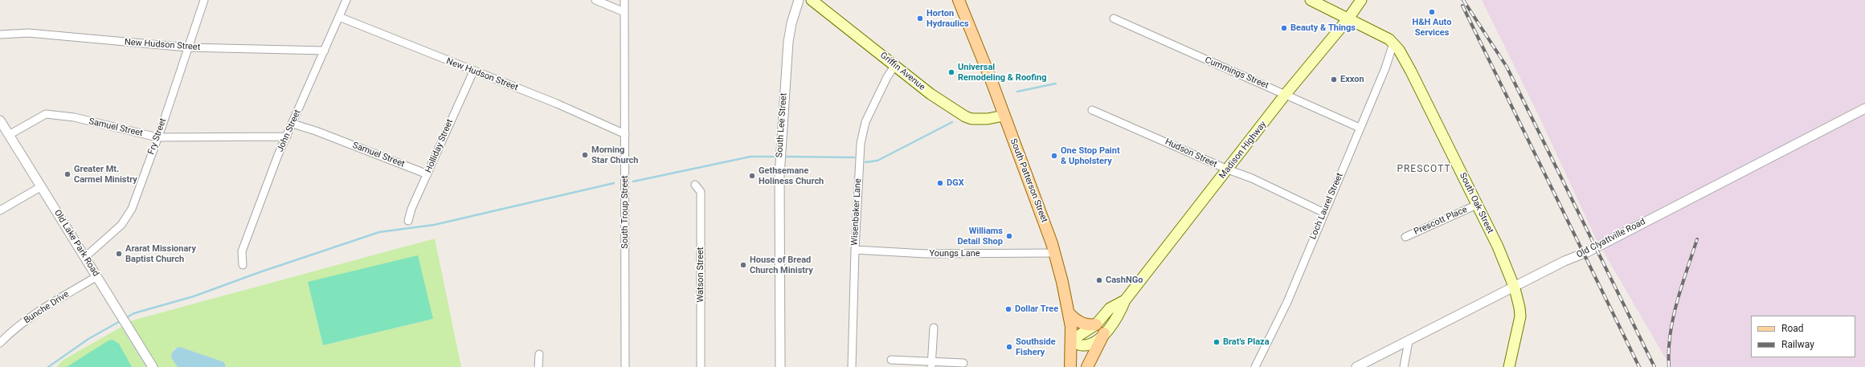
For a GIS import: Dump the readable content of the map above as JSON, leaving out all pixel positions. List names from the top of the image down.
{
  "streets": {
    "main road": [
      "Griffin Avenue",
      "Madison Highway",
      "South Patterson Street",
      "South Oak Street"
    ],
    "street": [
      "New Hudson Street",
      "Cummings Street",
      "South Lee Street",
      "Samuel Street",
      "John Street",
      "Fry Street",
      "Holliday Street",
      "Hudson Street",
      "Loch Laurel Street",
      "South Troup Street",
      "Wisenbaker Lane",
      "Prescott Place",
      "Old Clyattville Road",
      "Old Lake Park Road",
      "Youngs Lane",
      "Watson Street",
      "Bunche Drive"
    ]
  },
  "crossings": [
    ["New Hudson Street", "John Street"],
    ["New Hudson Street", "Fry Street"],
    ["New Hudson Street", "Holliday Street"],
    ["New Hudson Street", "South Troup Street"],
    ["Griffin Avenue", "South Patterson Street"],
    ["Griffin Avenue", "Wisenbaker Lane"],
    ["Cummings Street", "Madison Highway"],
    ["Cummings Street", "Loch Laurel Street"],
    ["Samuel Street", "John Street"],
    ["Samuel Street", "Fry Street"],
    ["Samuel Street", "Holliday Street"],
    ["Samuel Street", "Old Lake Park Road"],
    ["Fry Street", "Old Lake Park Road"],
    ["Madison Highway", "Hudson Street"],
    ["Madison Highway", "South Patterson Street"],
    ["Madison Highway", "South Oak Street"],
    ["Hudson Street", "Loch Laurel Street"],
    ["South Patterson Street", "Youngs Lane"],
    ["South Oak Street", "Loch Laurel Street"],
    ["South Oak Street", "Prescott Place"],
    ["South Oak Street", "Old Clyattville Road"],
    ["Wisenbaker Lane", "Youngs Lane"],
    ["Old Lake Park Road", "Bunche Drive"]
  ],
  "districts": ["PRESCOTT"],
  "places": [
    "H&H Auto Services",
    "Horton Hydraulics",
    "Beauty & Things",
    "Universal Remodeling & Roofing",
    "Exxon",
    "Morning Star Church",
    "One Stop Paint & Upholstery",
    "Greater Mt. Carmel Ministry",
    "Gethsemane Holiness Church",
    "DGX",
    "Williams Detail Shop",
    "Ararat Missionary Baptist Church",
    "House of Bread Church Ministry",
    "CashNGo",
    "Dollar Tree",
    "Brat's Plaza",
    "Southside Fishery"
  ],
  "legend": ["Road", "Railway"]
}
